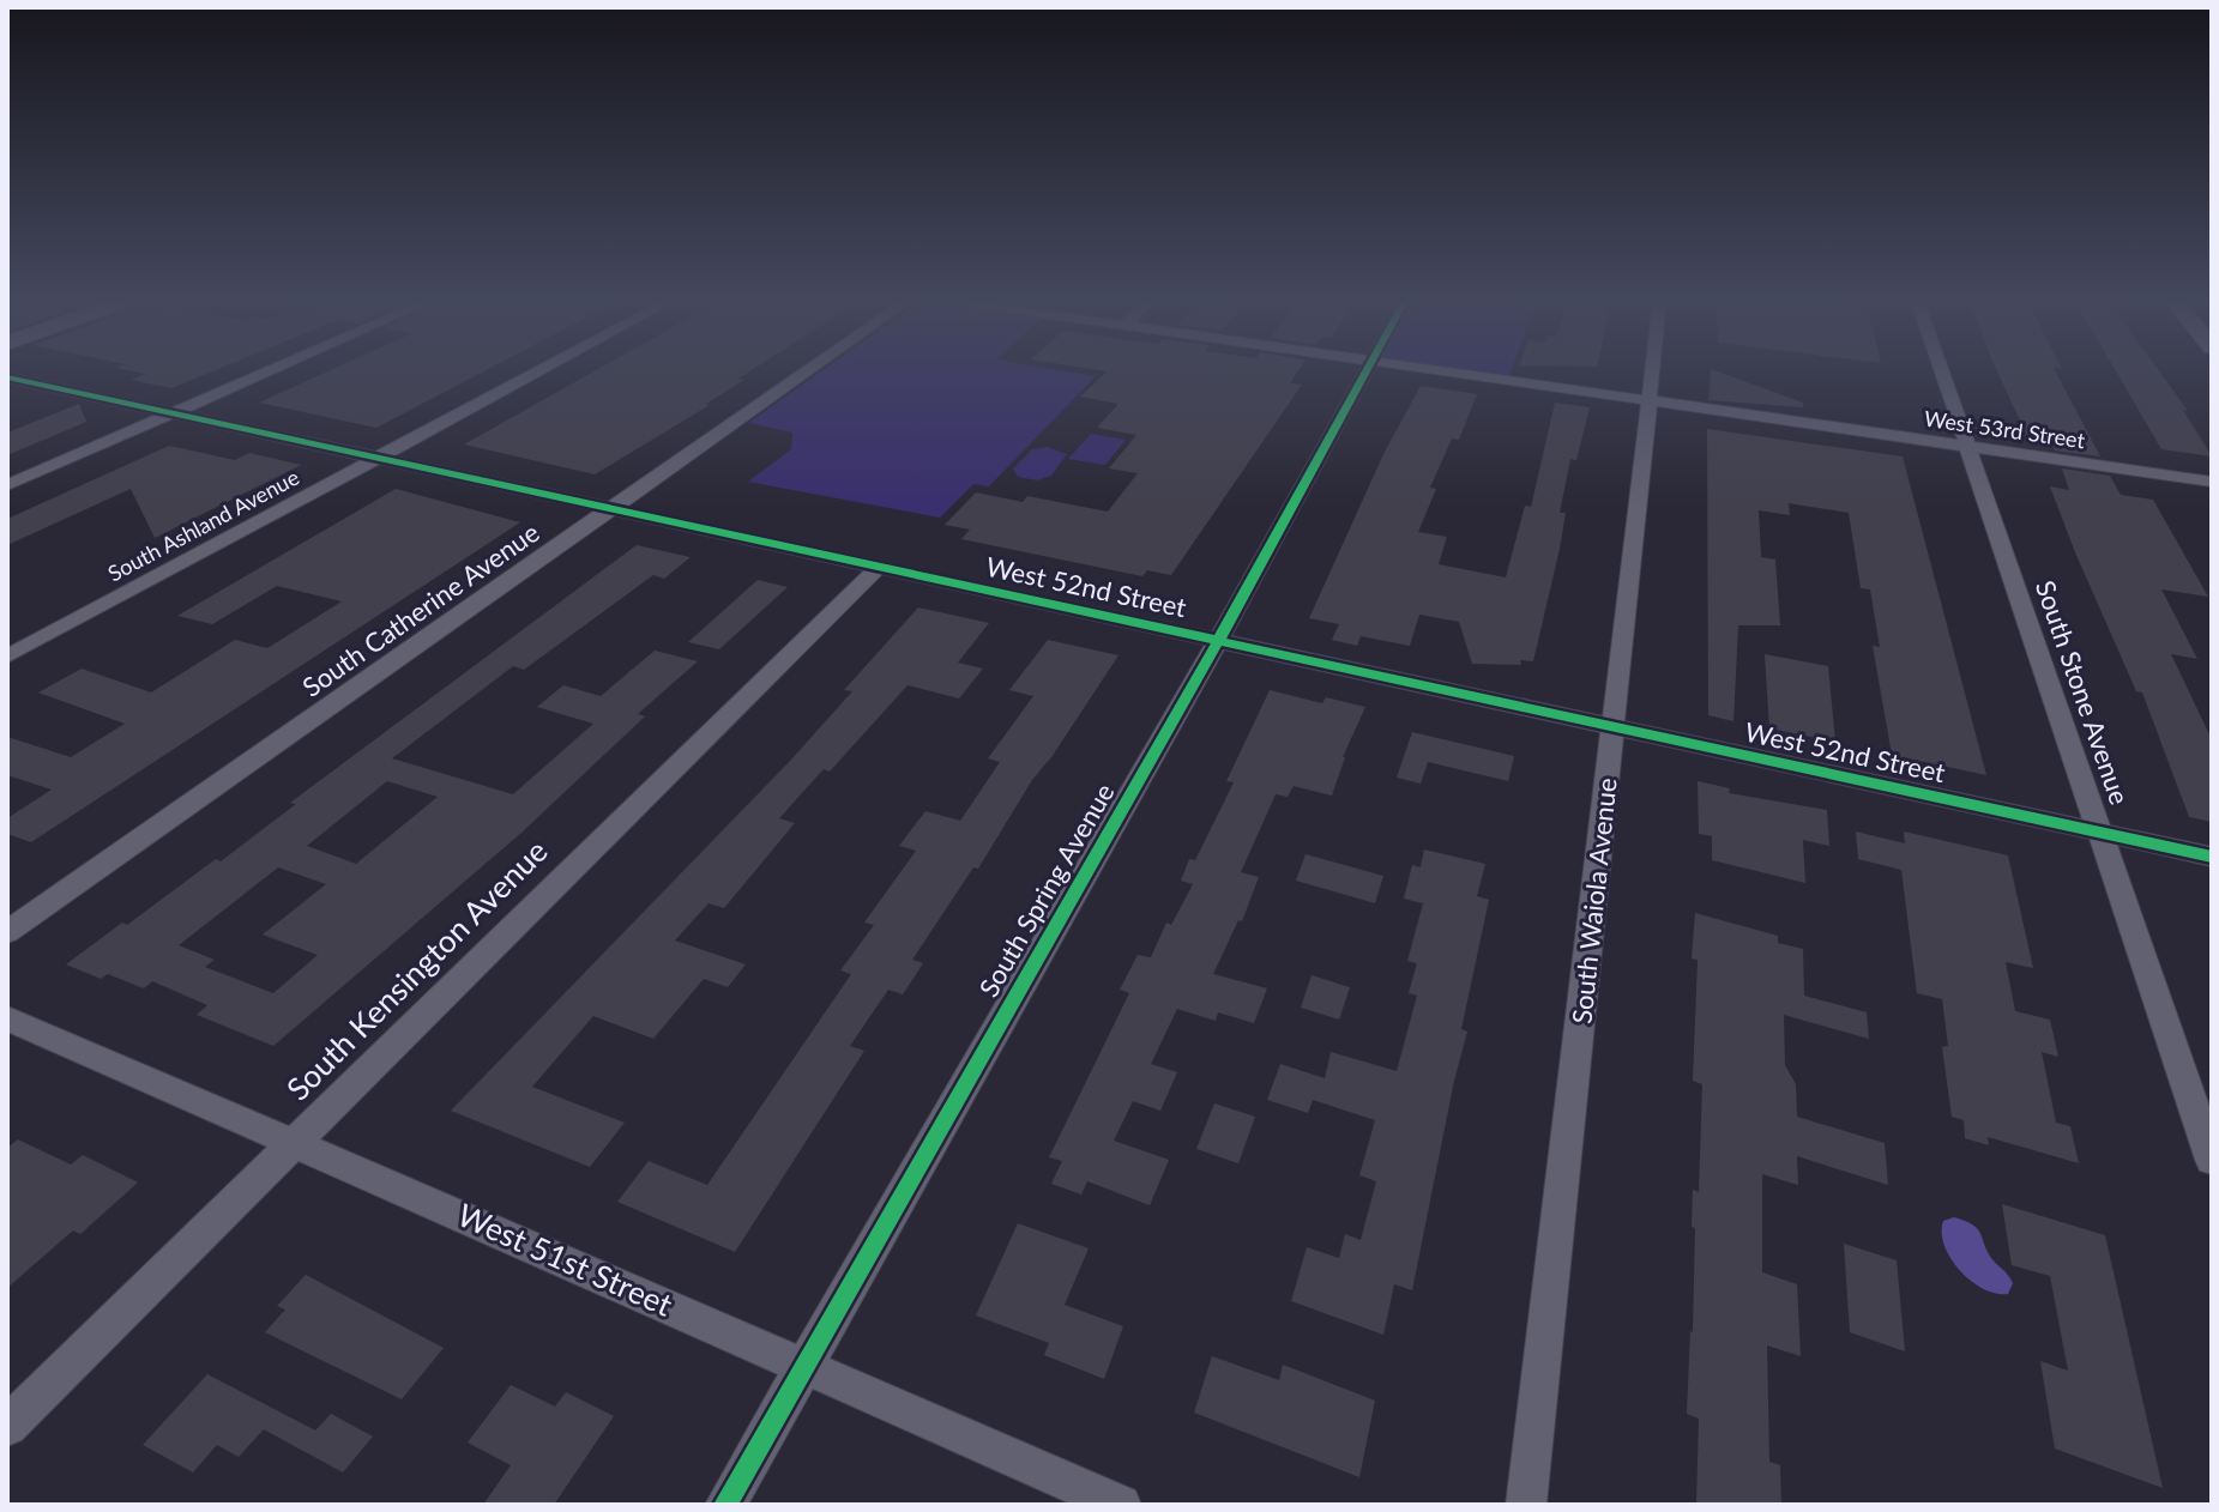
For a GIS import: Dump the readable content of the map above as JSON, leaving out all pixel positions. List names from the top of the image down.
{
  "streets": {
    "street": [
      "West 53rd Street",
      "South Ashland Avenue",
      "West 52nd Street",
      "South Catherine Avenue",
      "South Stone Avenue",
      "South Spring Avenue",
      "South Waiola Avenue",
      "South Kensington Avenue",
      "West 51st Street"
    ]
  },
  "crossings": [
    ["West 53rd Street", "South Stone Avenue"],
    ["West 53rd Street", "South Waiola Avenue"],
    ["South Ashland Avenue", "West 52nd Street"],
    ["West 52nd Street", "South Catherine Avenue"],
    ["West 52nd Street", "South Stone Avenue"],
    ["West 52nd Street", "South Spring Avenue"],
    ["West 52nd Street", "South Waiola Avenue"],
    ["West 52nd Street", "South Kensington Avenue"],
    ["South Spring Avenue", "West 51st Street"],
    ["South Kensington Avenue", "West 51st Street"]
  ]
}
